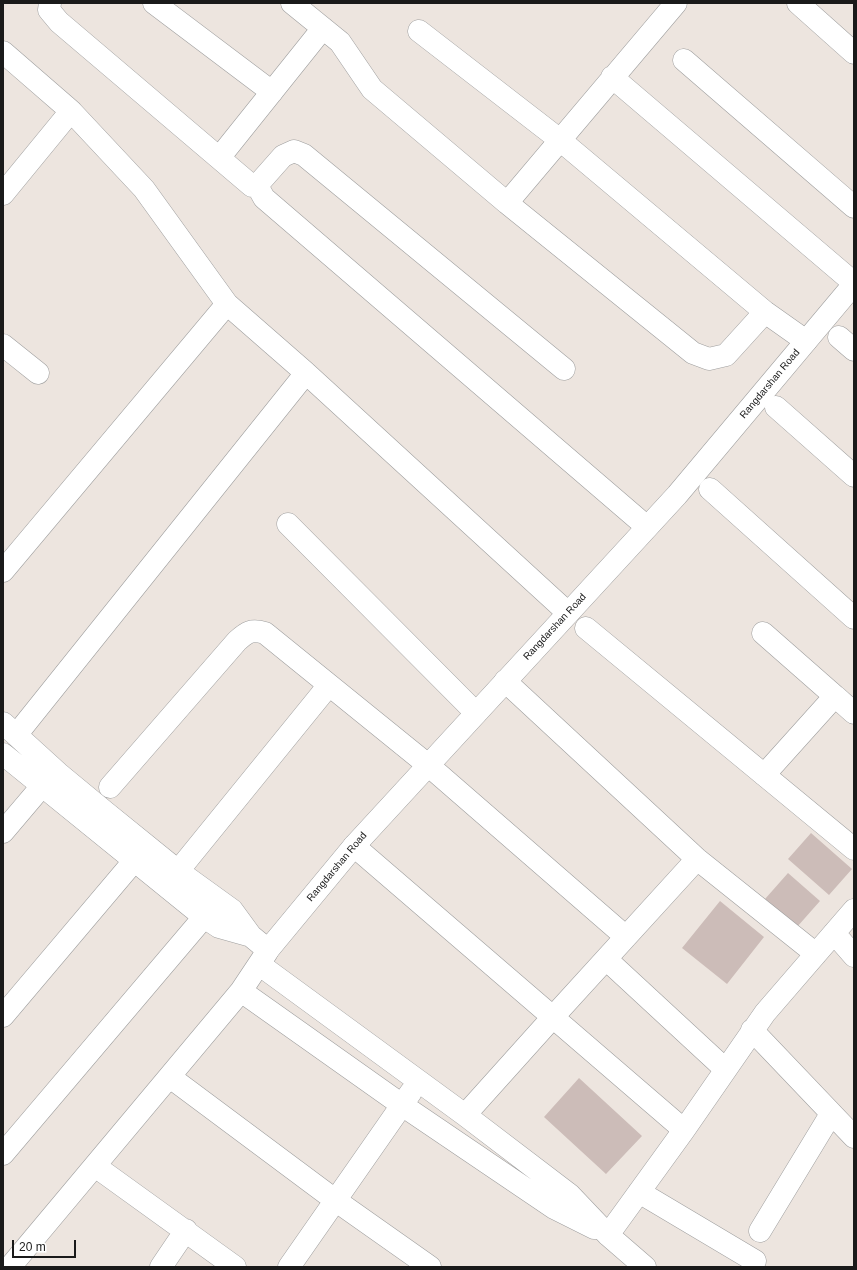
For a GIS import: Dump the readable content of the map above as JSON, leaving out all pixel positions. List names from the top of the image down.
{
  "streets": {
    "street": ["Rangdarshan Road"]
  },
  "scale_bar": "20 m"
}
